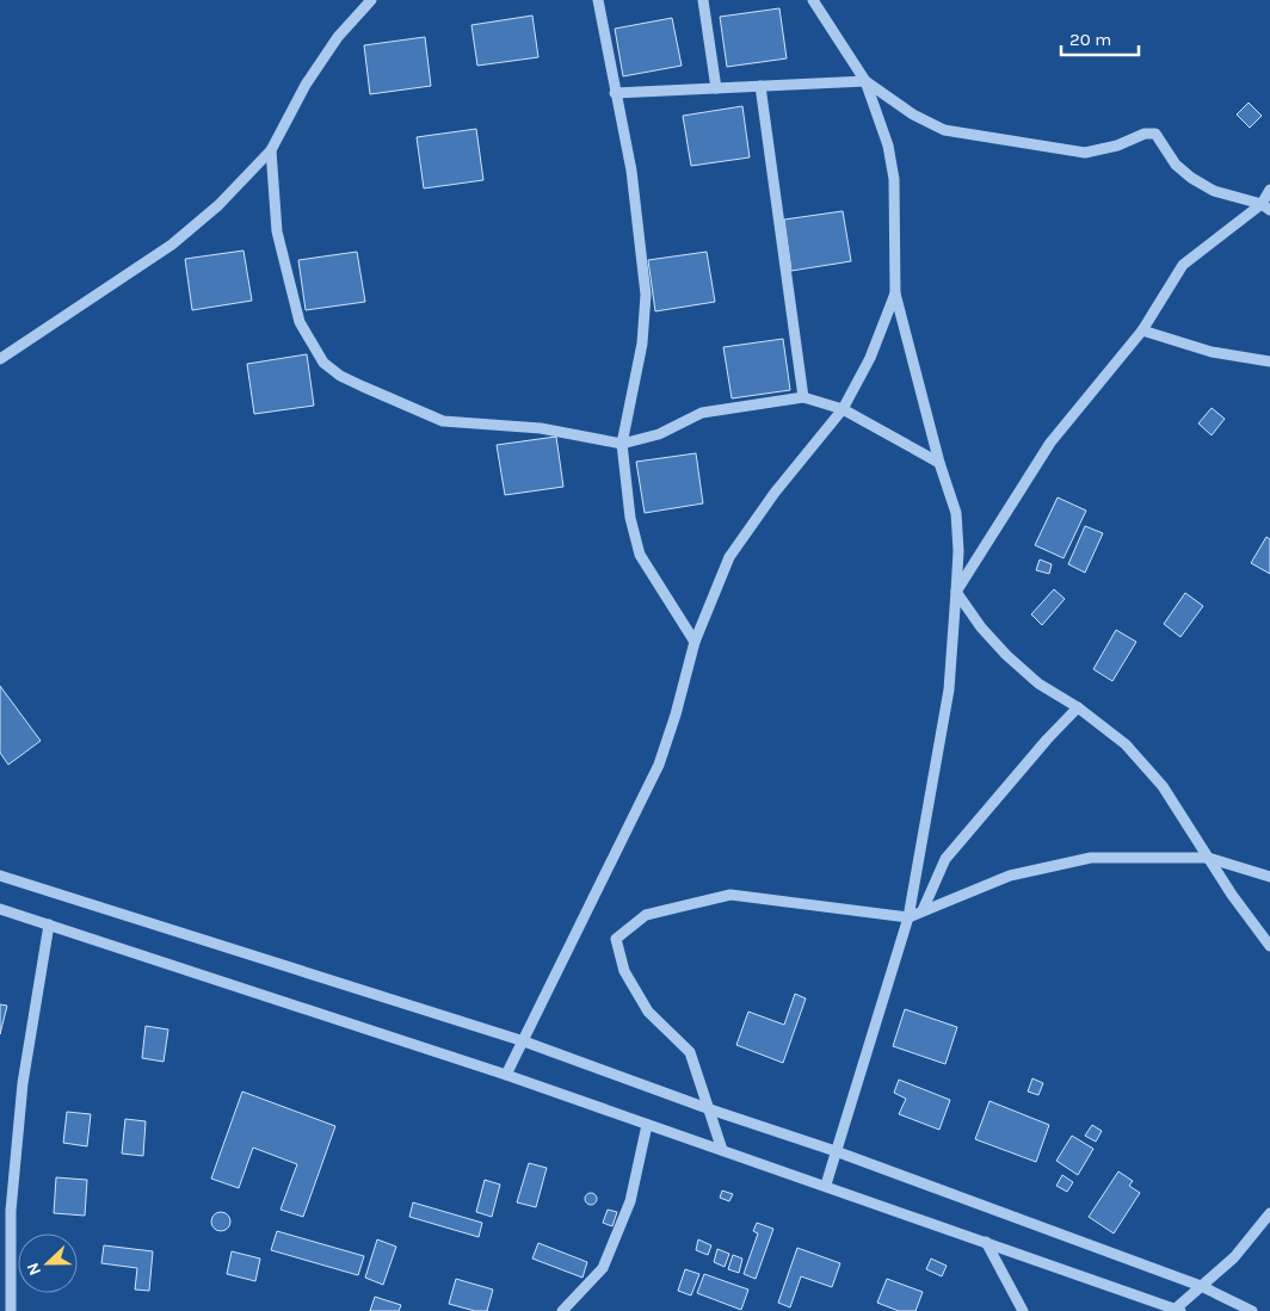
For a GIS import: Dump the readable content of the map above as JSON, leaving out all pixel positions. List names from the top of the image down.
{
  "scale_bar": "20 m",
  "north": "left"
}
